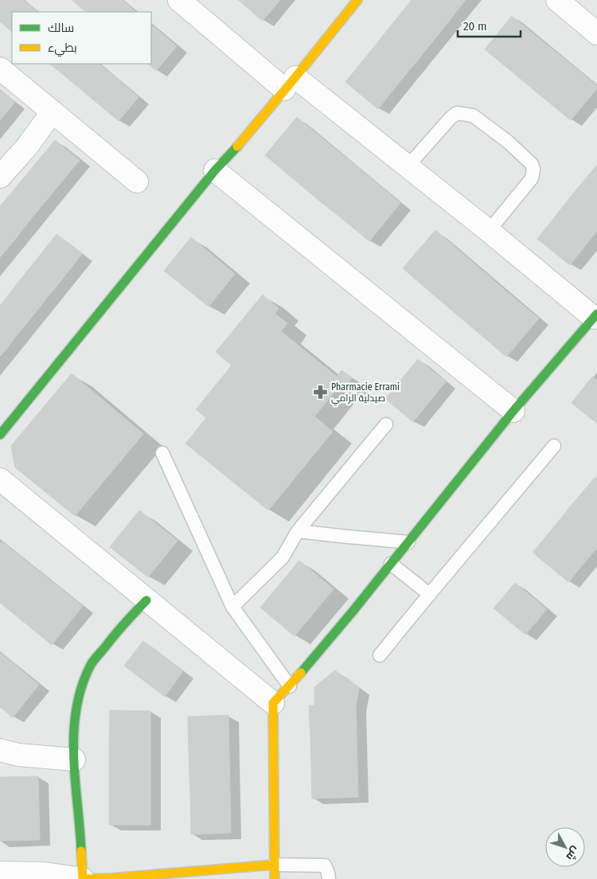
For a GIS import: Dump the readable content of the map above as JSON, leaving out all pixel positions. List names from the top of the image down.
{
  "places": {
    "pharmacy": ["Pharmacie Errami صيدلية الرامي"]
  },
  "legend": ["سالك", "بطيء"],
  "scale_bar": "20 m",
  "north": "bottom right"
}
